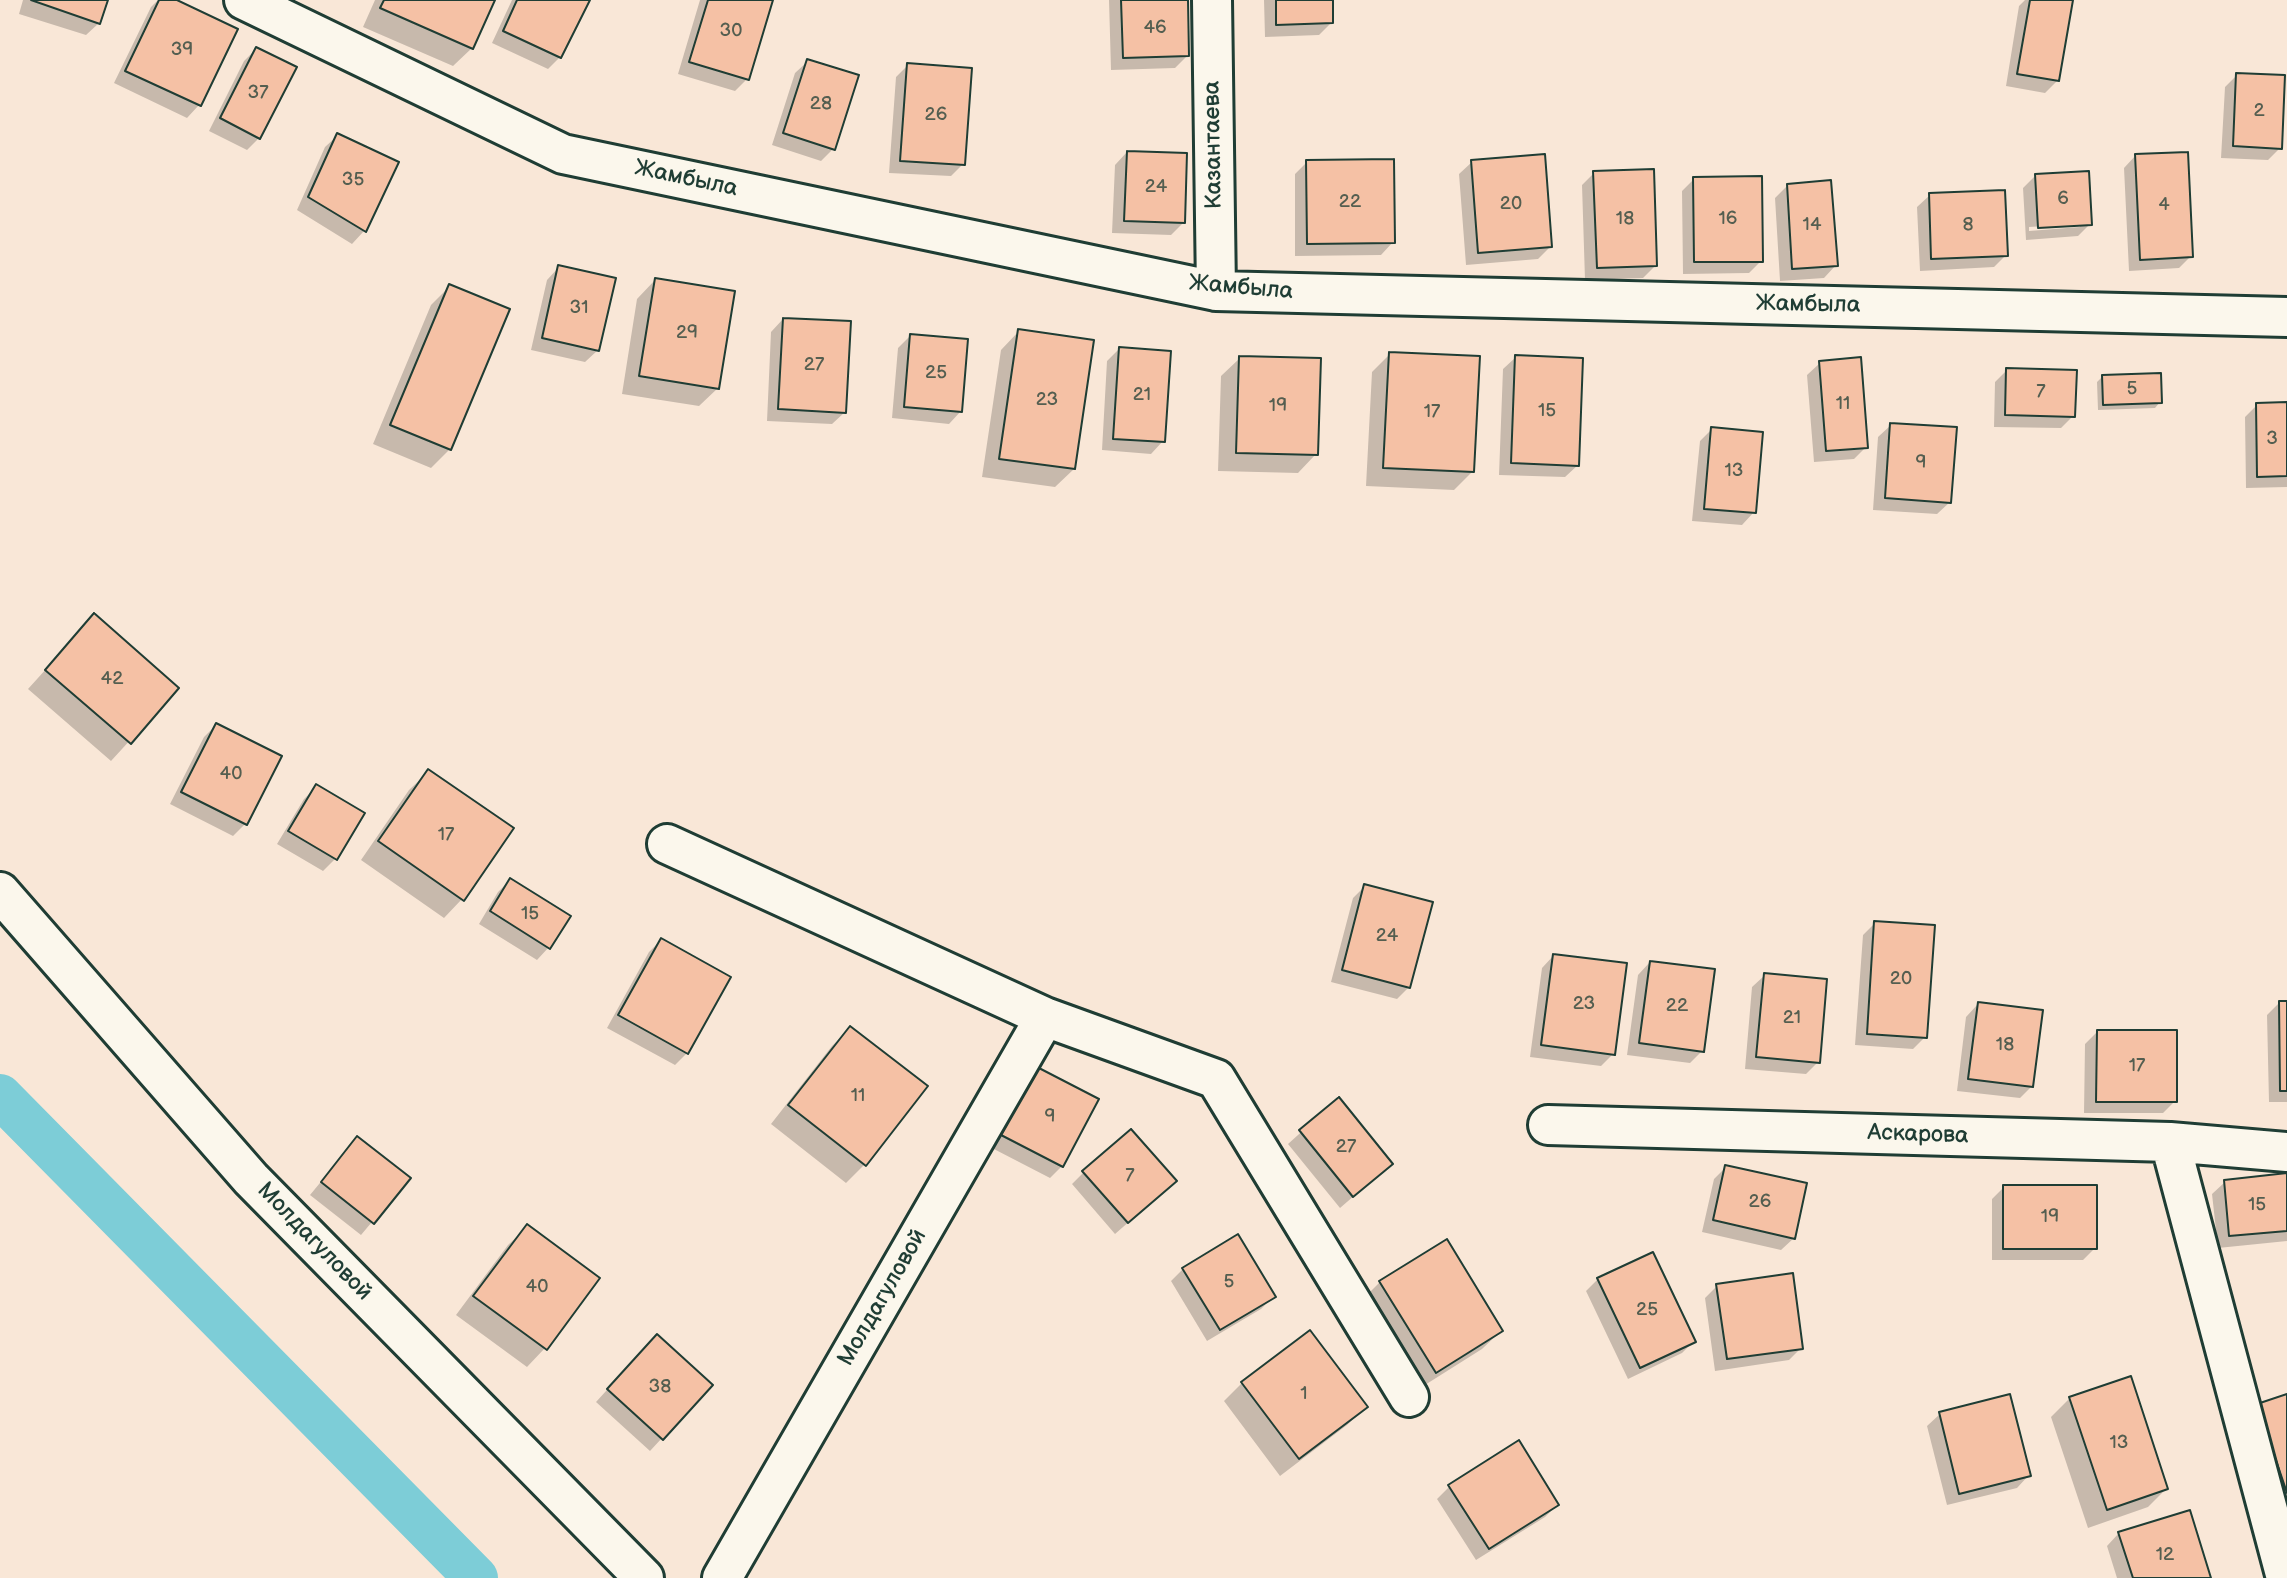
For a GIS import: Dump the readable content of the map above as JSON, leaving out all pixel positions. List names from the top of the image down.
{
  "streets": {
    "street": [
      "Казантаева",
      "Жамбыла",
      "Аскарова",
      "Молдагуловой"
    ]
  },
  "crossings": [
    ["Казантаева", "Жамбыла"]
  ],
  "house_numbers": [
    "46",
    "30",
    "39",
    "37",
    "28",
    "2",
    "26",
    "35",
    "24",
    "6",
    "22",
    "20",
    "4",
    "18",
    "16",
    "14",
    "8",
    "31",
    "29",
    "27",
    "25",
    "5",
    "7",
    "21",
    "23",
    "11",
    "19",
    "15",
    "17",
    "3",
    "9",
    "13",
    "42",
    "40",
    "17",
    "15",
    "24",
    "20",
    "23",
    "22",
    "21",
    "18",
    "17",
    "11",
    "9",
    "27",
    "7",
    "26",
    "15",
    "19",
    "5",
    "40",
    "25",
    "38",
    "1",
    "13",
    "12"
  ]
}
